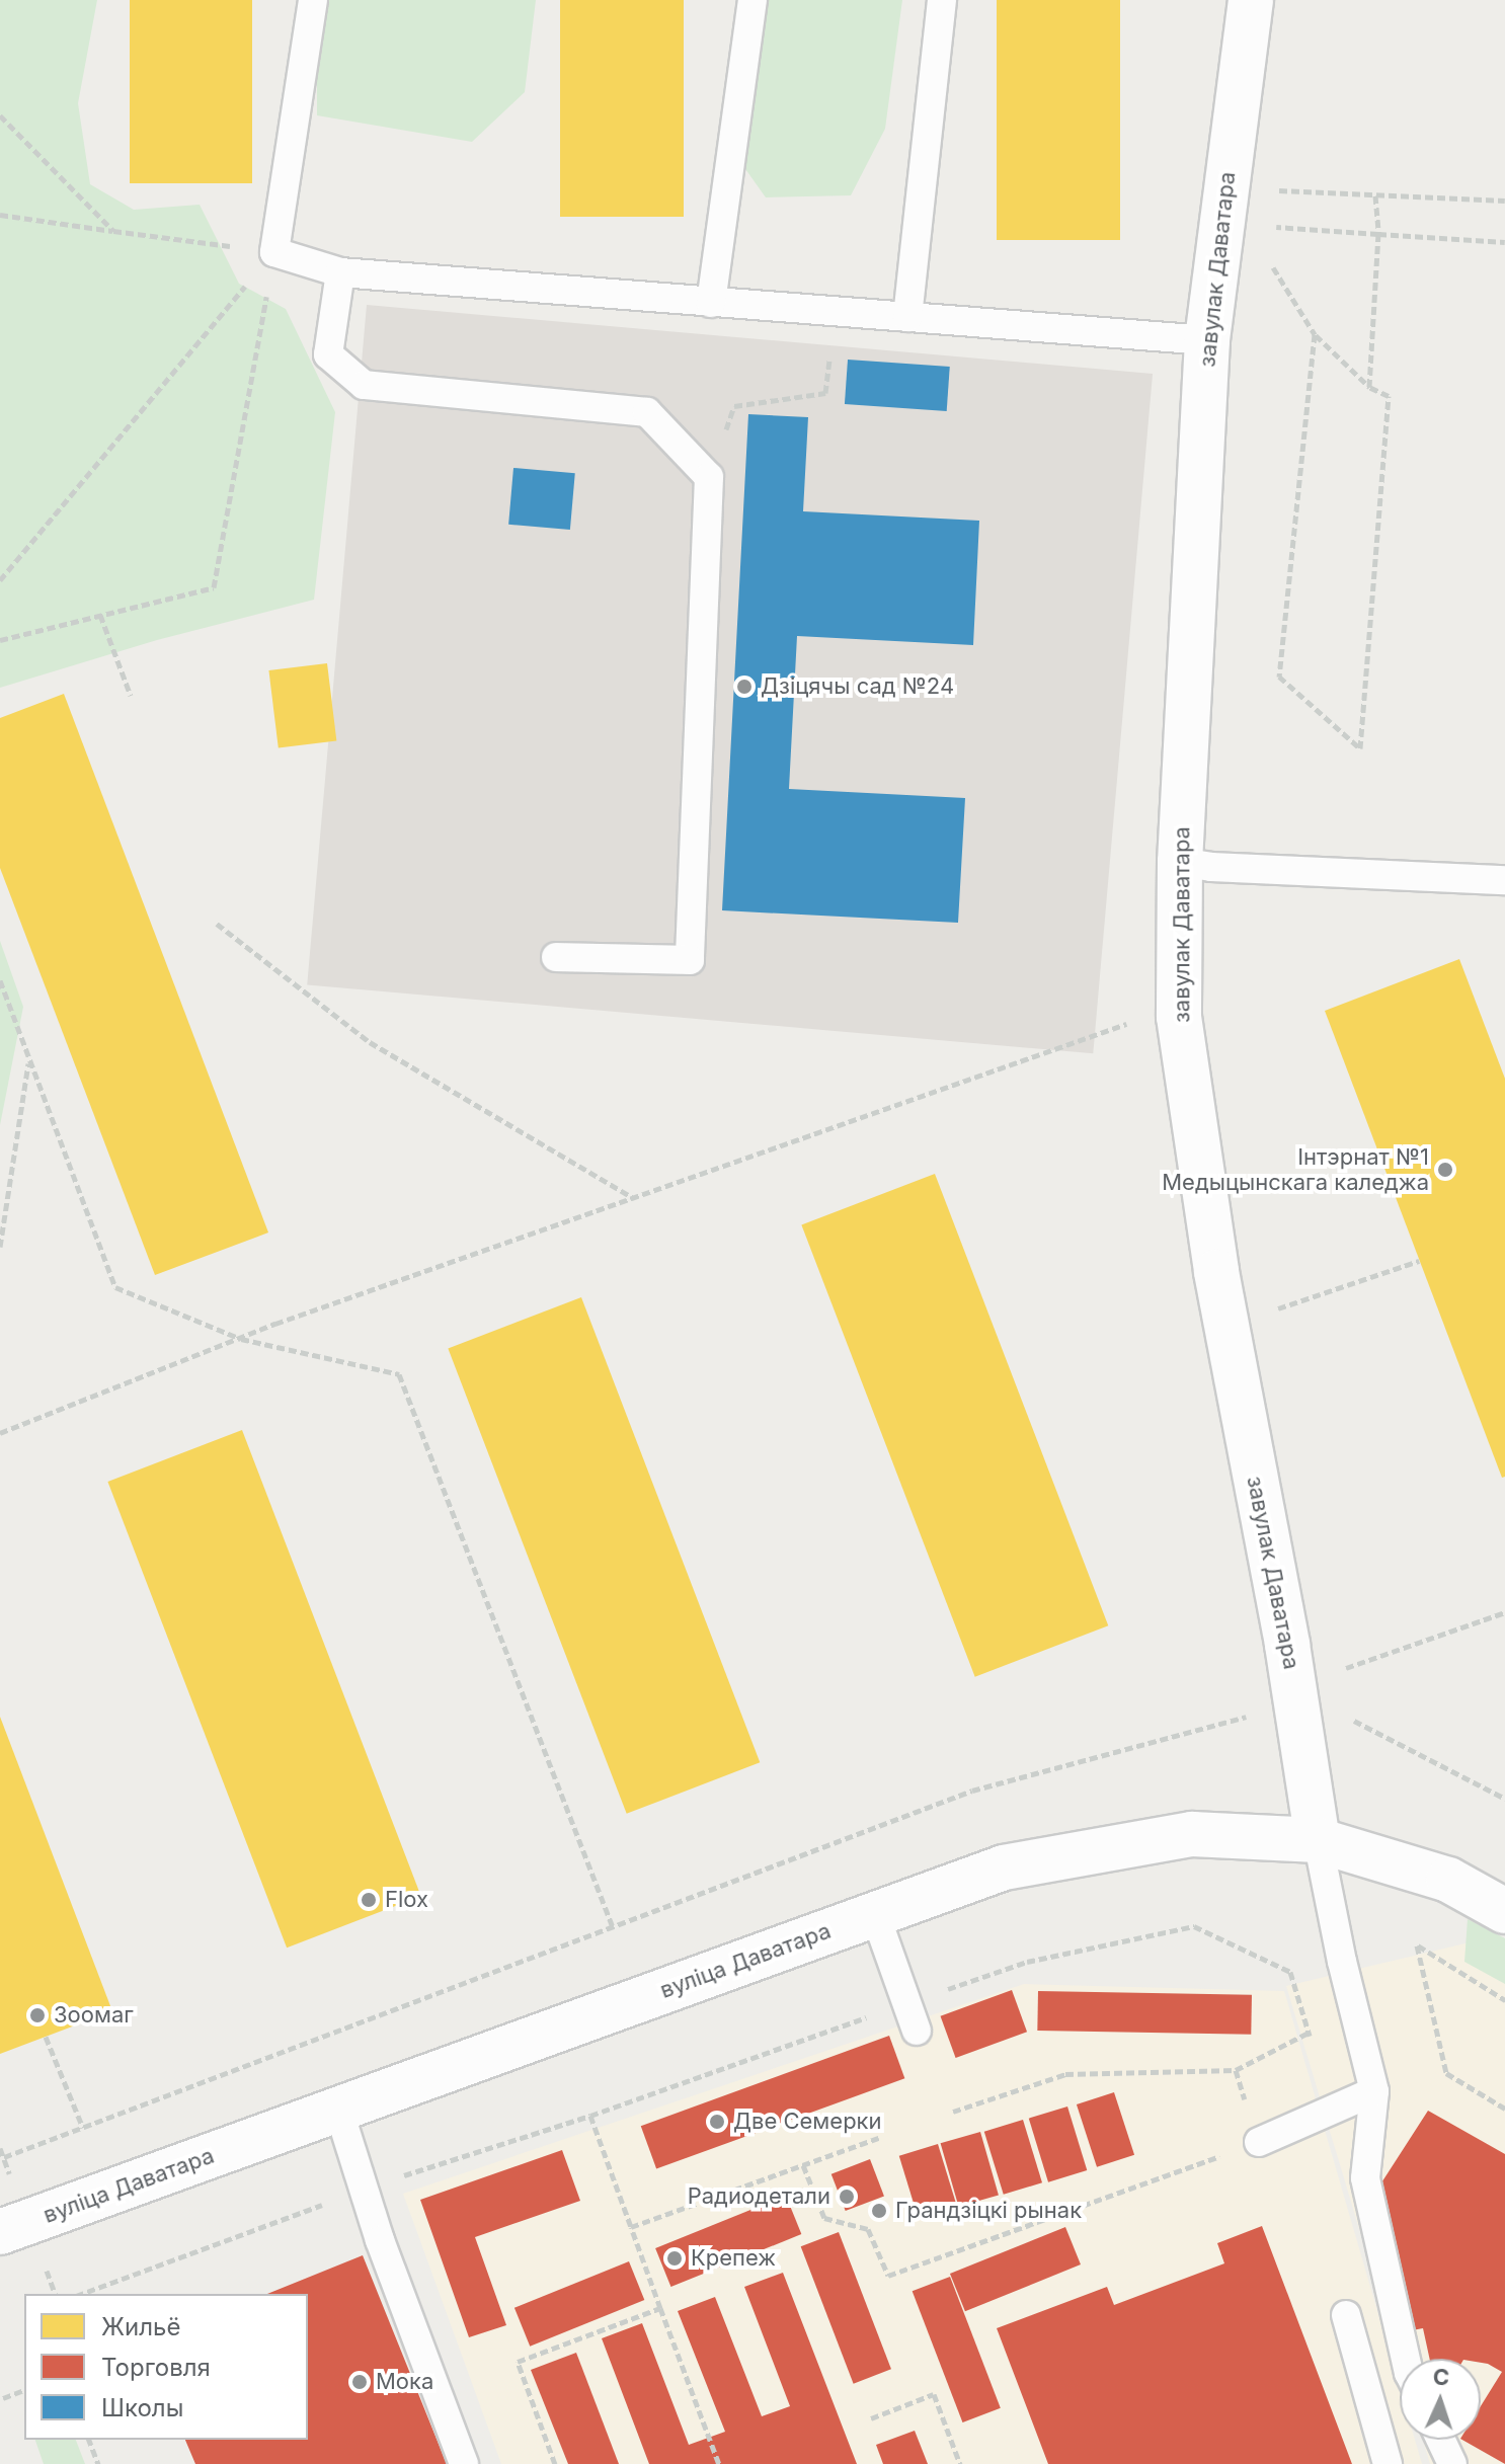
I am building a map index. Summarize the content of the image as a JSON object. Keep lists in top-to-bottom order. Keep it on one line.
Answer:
{"streets":{"street":["завулак Даватара","вуліца Даватара"]},"crossings":[["завулак Даватара","вуліца Даватара"]],"places":["Дзіцячы сад №24","Інтэрнат №1 Медыцынскага каледжа","Flox","Зоомаг","Две Семерки","Радиодетали","Грандзіцкі рынак","Крепеж","Мока"],"legend":["Жильё","Торговля","Школы"],"north":"top"}
